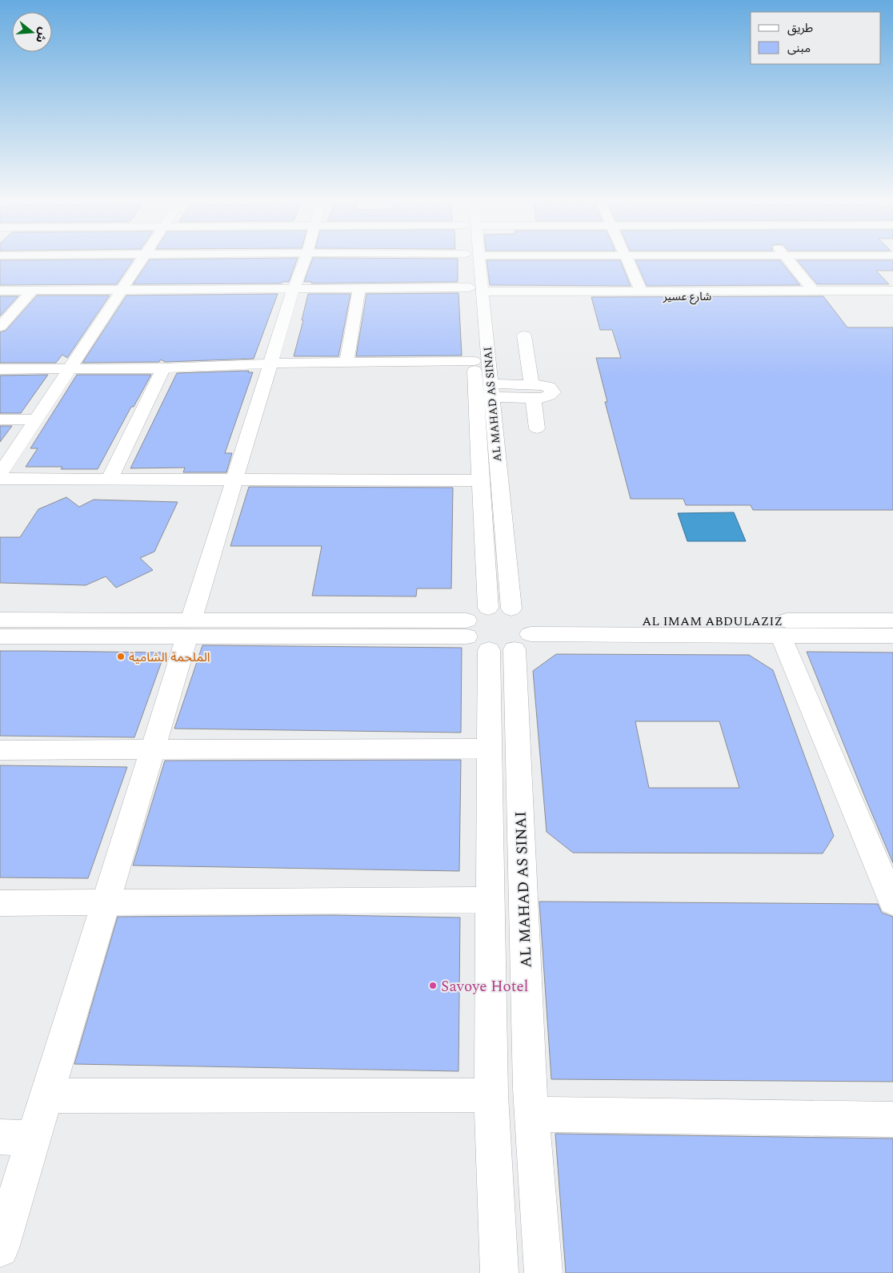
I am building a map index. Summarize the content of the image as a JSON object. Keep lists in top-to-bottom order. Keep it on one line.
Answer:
{"streets":{"street":["شارع عسير","AL MAHAD AS SINAI","AL IMAM ABDULAZIZ"]},"crossings":[["شارع عسير","AL MAHAD AS SINAI"],["AL MAHAD AS SINAI","AL IMAM ABDULAZIZ"]],"places":["الملحمة الشامية","Savoye Hotel"],"legend":["طريق","مبنى"],"north":"right"}
